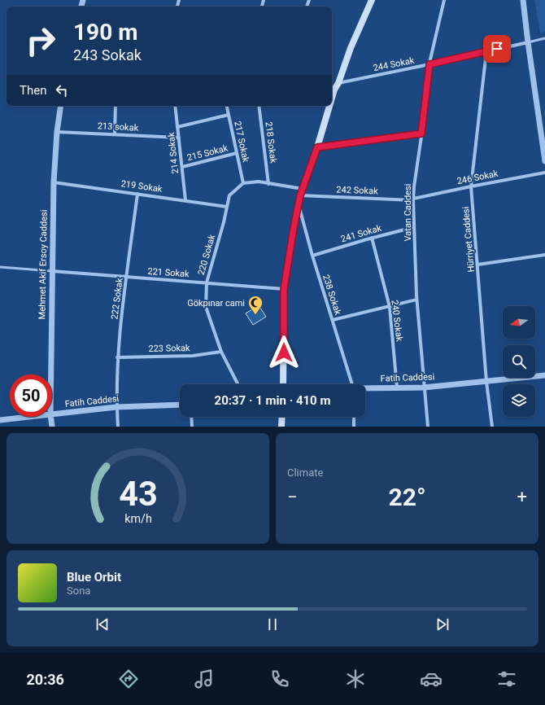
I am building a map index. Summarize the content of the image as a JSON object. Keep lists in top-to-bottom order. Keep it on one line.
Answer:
{"streets":{"street":["244 Sokak","213 sokak","217 Sokak","218 Sokak","214 Sokak","215 Sokak","246 Sokak","219 Sokak","242 Sokak","Vatan Caddesi","241 Sokak","Hürriyet Caddesi","220 Sokak","Mehmet Akif Ersoy Caddesi","221 Sokak","238 Sokak","222 Sokak","240 Sokak","223 Sokak","Fatih Caddesi"]},"crossings":[["244 Sokak","Vatan Caddesi"],["244 Sokak","Hürriyet Caddesi"],["213 sokak","214 Sokak"],["213 sokak","Mehmet Akif Ersoy Caddesi"],["217 Sokak","215 Sokak"],["217 Sokak","220 Sokak"],["214 Sokak","215 Sokak"],["214 Sokak","219 Sokak"],["246 Sokak","242 Sokak"],["246 Sokak","Vatan Caddesi"],["246 Sokak","Hürriyet Caddesi"],["219 Sokak","220 Sokak"],["219 Sokak","Mehmet Akif Ersoy Caddesi"],["219 Sokak","222 Sokak"],["242 Sokak","Vatan Caddesi"],["Vatan Caddesi","241 Sokak"],["Vatan Caddesi","Fatih Caddesi"],["241 Sokak","238 Sokak"],["241 Sokak","240 Sokak"],["Hürriyet Caddesi","Fatih Caddesi"],["220 Sokak","221 Sokak"],["220 Sokak","223 Sokak"],["Mehmet Akif Ersoy Caddesi","221 Sokak"],["221 Sokak","222 Sokak"],["222 Sokak","223 Sokak"],["222 Sokak","Fatih Caddesi"],["240 Sokak","Fatih Caddesi"]],"places":{"mosque":["Gökpınar cami"]},"north":"left","page":{"turn":["190 m","243 Sokak"],"then":"Then","limit":"50","trip":"20:37 · 1 min · 410 m","tile":"Climate","heat":["−","22°","+"],"song":["Blue Orbit","Sona"],"tabs":"20:36","gauge":["43","km/h"]}}
